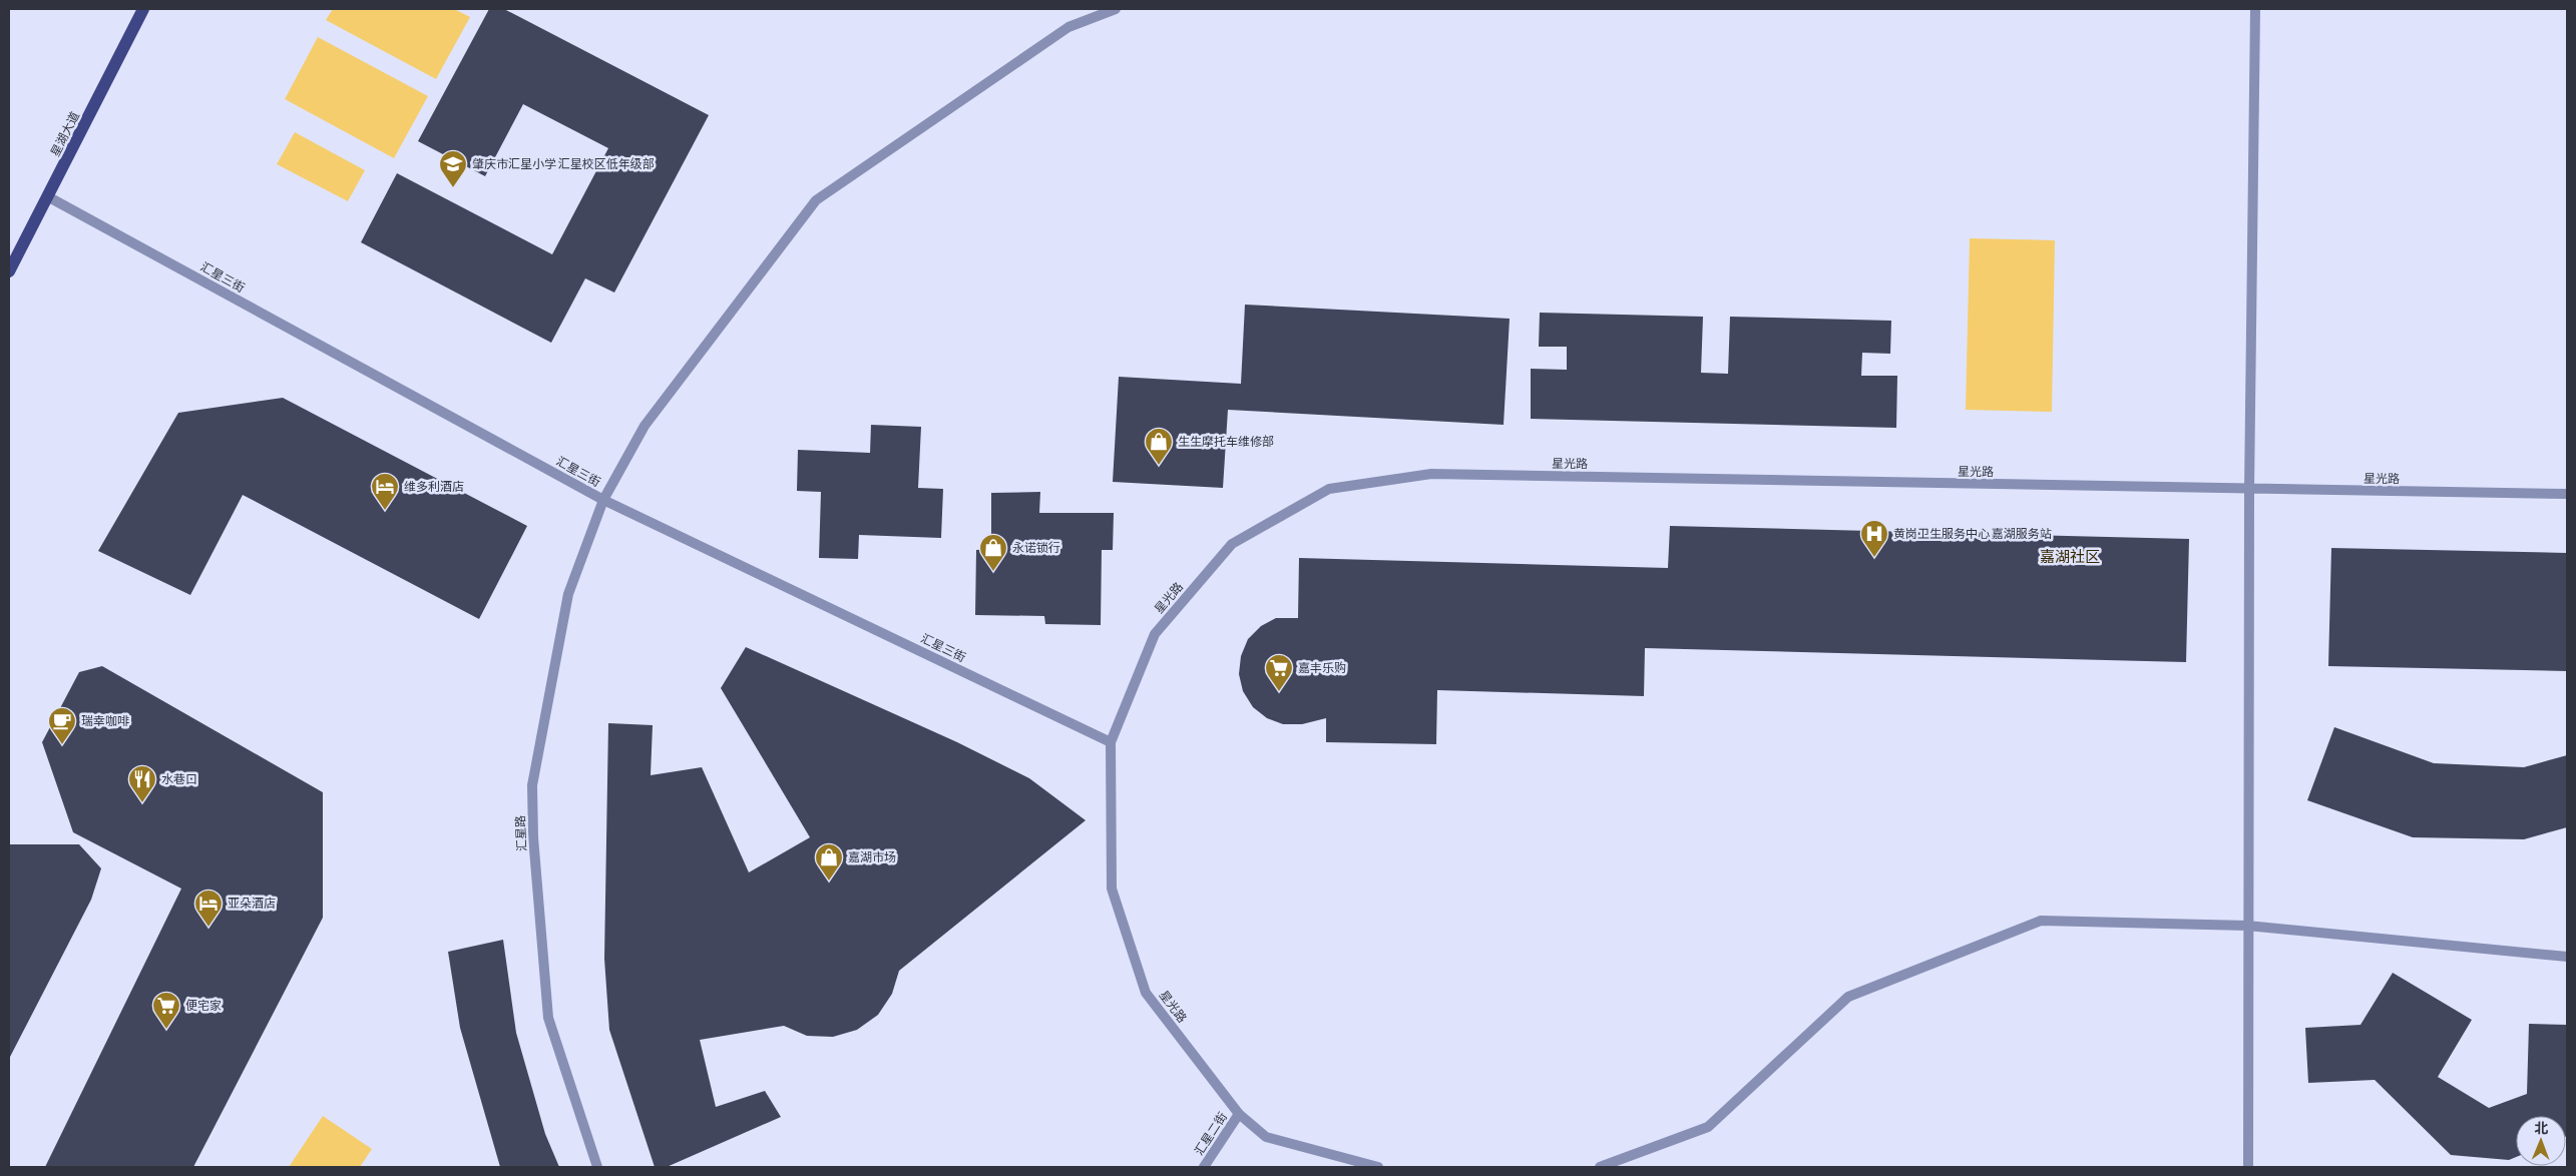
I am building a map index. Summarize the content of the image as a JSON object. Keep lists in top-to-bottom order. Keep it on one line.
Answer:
{"streets":{"main road":["星湖大道"],"street":["汇星三街","星光路","汇星路","汇星二街"]},"crossings":[["星湖大道","汇星三街"],["汇星三街","星光路"],["汇星三街","汇星路"],["星光路","汇星二街"]],"districts":["嘉湖社区"],"places":{"school or university":["肇庆市汇星小学 汇星校区低年级部"],"shop":["生生摩托车维修部","永诺锁行","嘉湖市场"],"hotel":["维多利酒店","亚朵酒店"],"hospital":["黄岗卫生服务中心 嘉湖服务站"],"supermarket":["嘉丰乐购","便宅家"],"cafe":["瑞幸咖啡"],"restaurant":["水巷口"]},"north":"top"}
